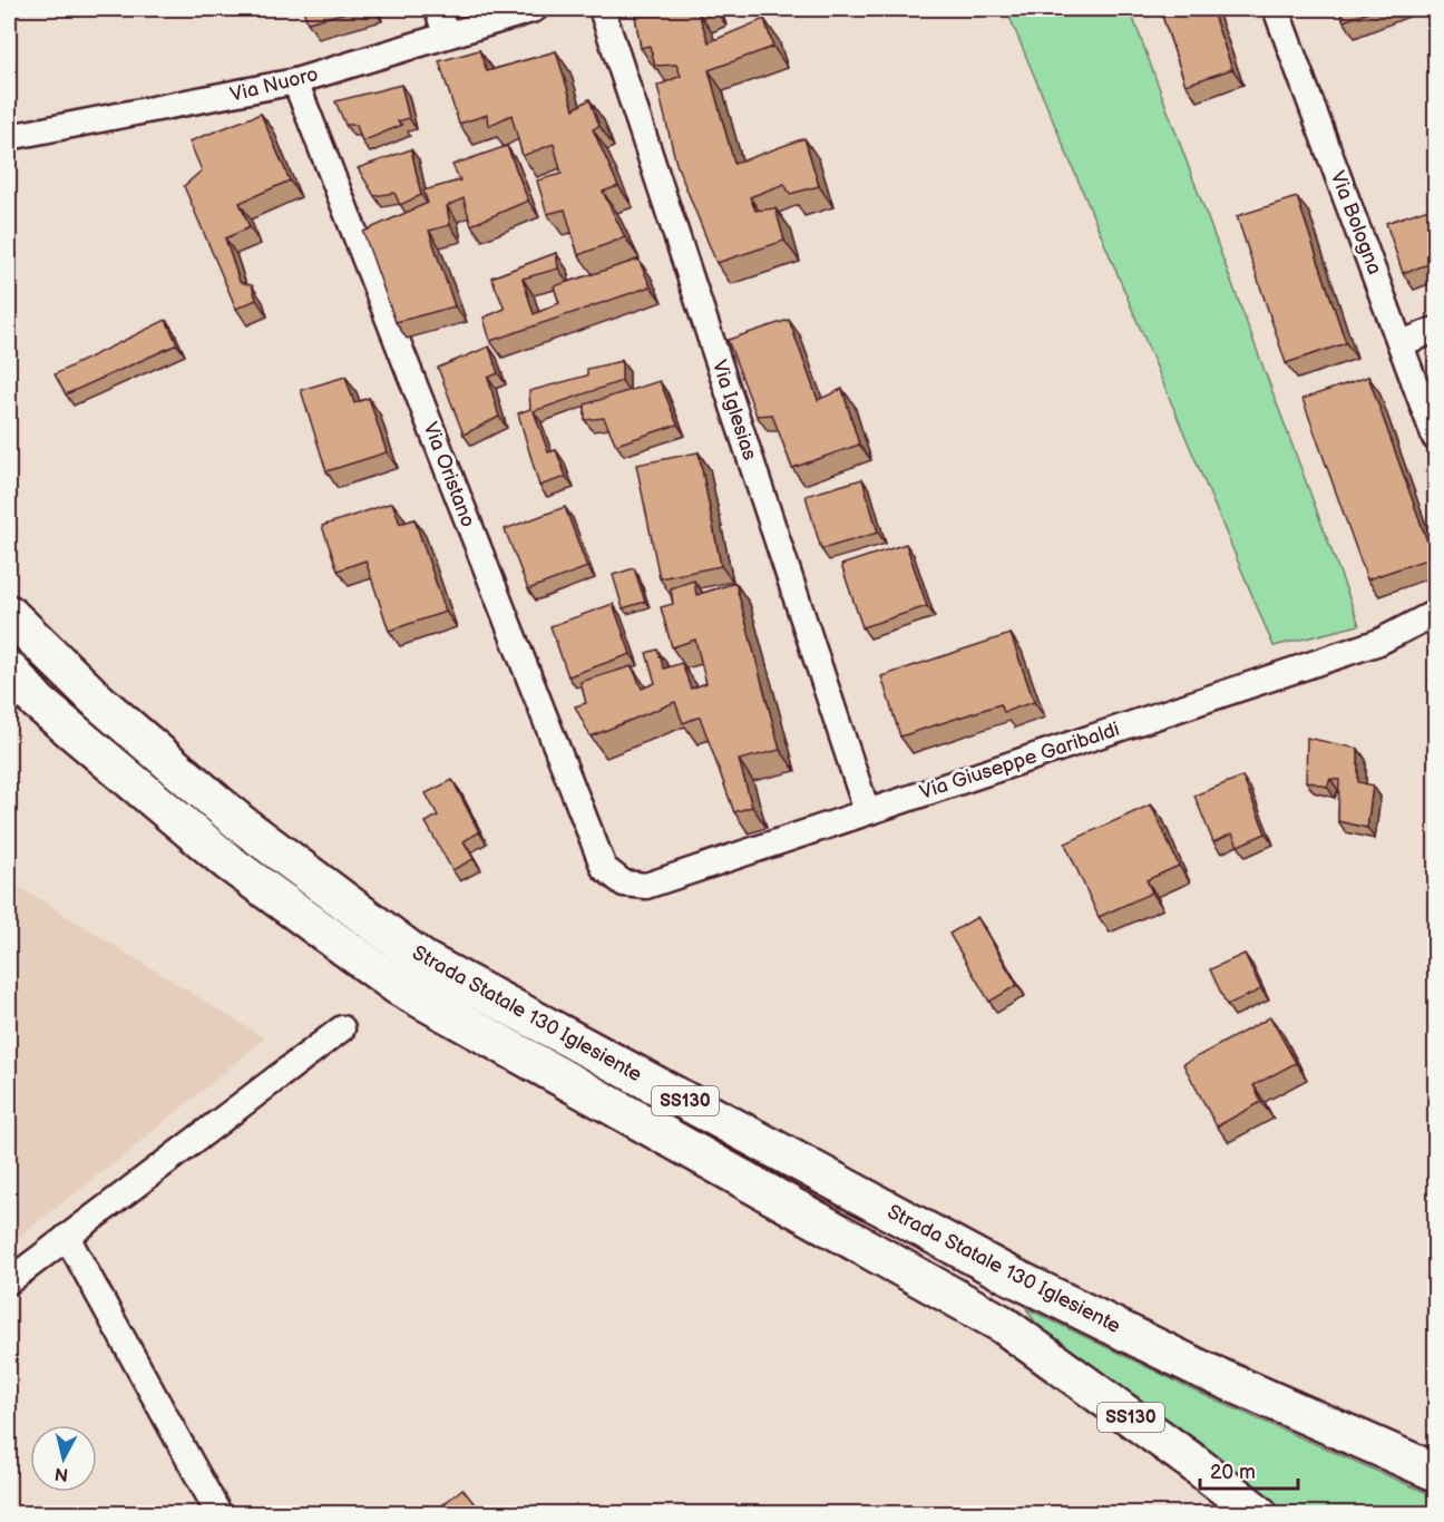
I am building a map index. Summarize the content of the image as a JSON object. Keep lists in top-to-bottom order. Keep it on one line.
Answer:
{"streets":{"main road":["Strada Statale 130 Iglesiente","SS130"],"street":["Via Nuoro","Via Bologna","Via Iglesias","Via Oristano","Via Giuseppe Garibaldi"]},"crossings":[["Via Nuoro","Via Oristano"],["Via Iglesias","Via Giuseppe Garibaldi"],["Via Oristano","Via Giuseppe Garibaldi"]],"scale_bar":"20 m","north":"bottom"}
